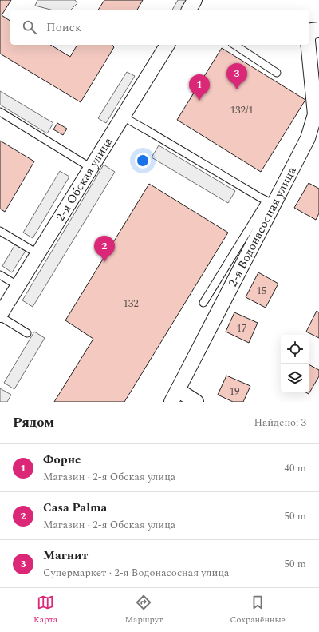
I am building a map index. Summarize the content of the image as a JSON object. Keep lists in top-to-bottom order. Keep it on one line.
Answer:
{"streets":{"street":["2-я Обская улица","2-я Водонасосная улица"]},"house_numbers":["132/1","15","132","17","19"],"page":{"search":"Поиск","pins":["3","1","2"],"heading":["Рядом","Найдено: 3"],"list":[{"mark":"1","name":"Форне","note":"Магазин · 2-я Обская улица","value":"40 m"},{"mark":"2","name":"Casa Palma","note":"Магазин · 2-я Обская улица","value":"50 m"},{"mark":"3","name":"Магнит","note":"Супермаркет · 2-я Водонасосная улица","value":"50 m"}],"nav":["Карта","Маршрут","Сохранённые"]}}
